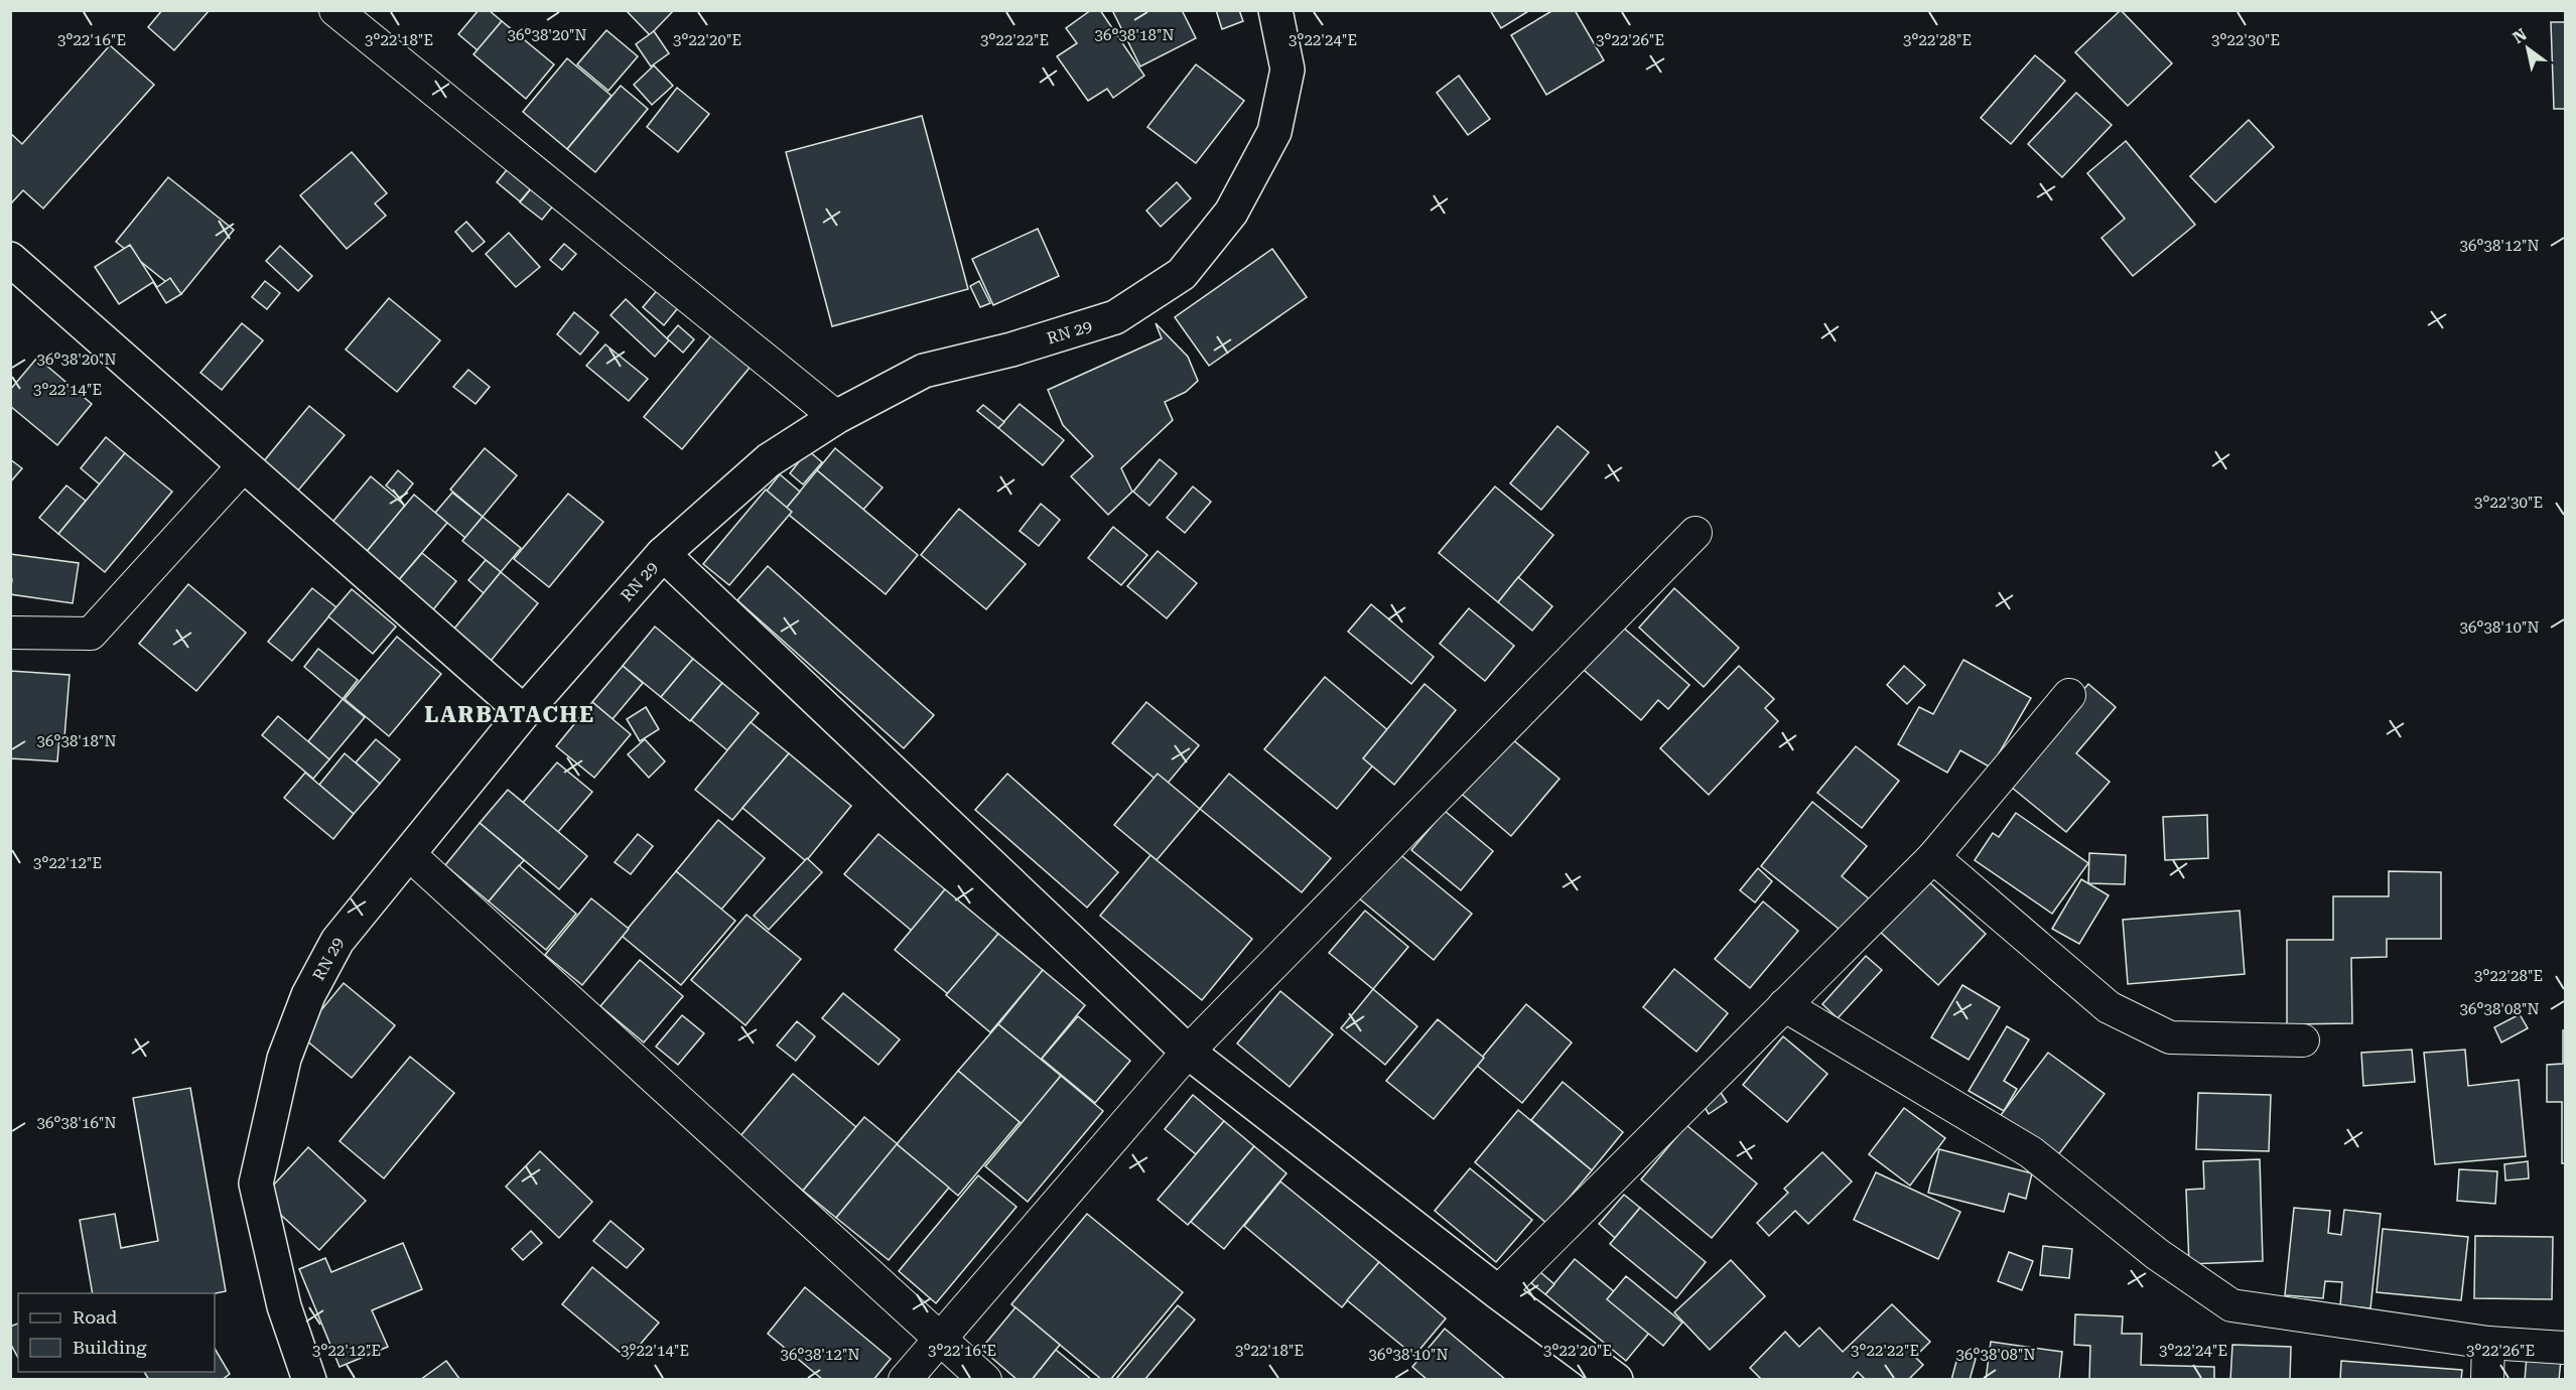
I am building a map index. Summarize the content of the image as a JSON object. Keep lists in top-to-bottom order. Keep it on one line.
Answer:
{"streets":{"main road":["RN 29"]},"districts":["LARBATACHE"],"legend":["Road","Building"],"north":"top left","coordinates":["36°38'20\"N","36°38'18\"N","3°22'16\"E","3°22'18\"E","3°22'20\"E","3°22'22\"E","3°22'24\"E","3°22'26\"E","3°22'28\"E","3°22'30\"E","36°38'12\"N","3°22'14\"E","36°38'10\"N","3°22'12\"E","36°38'08\"N","36°38'16\"N"]}
